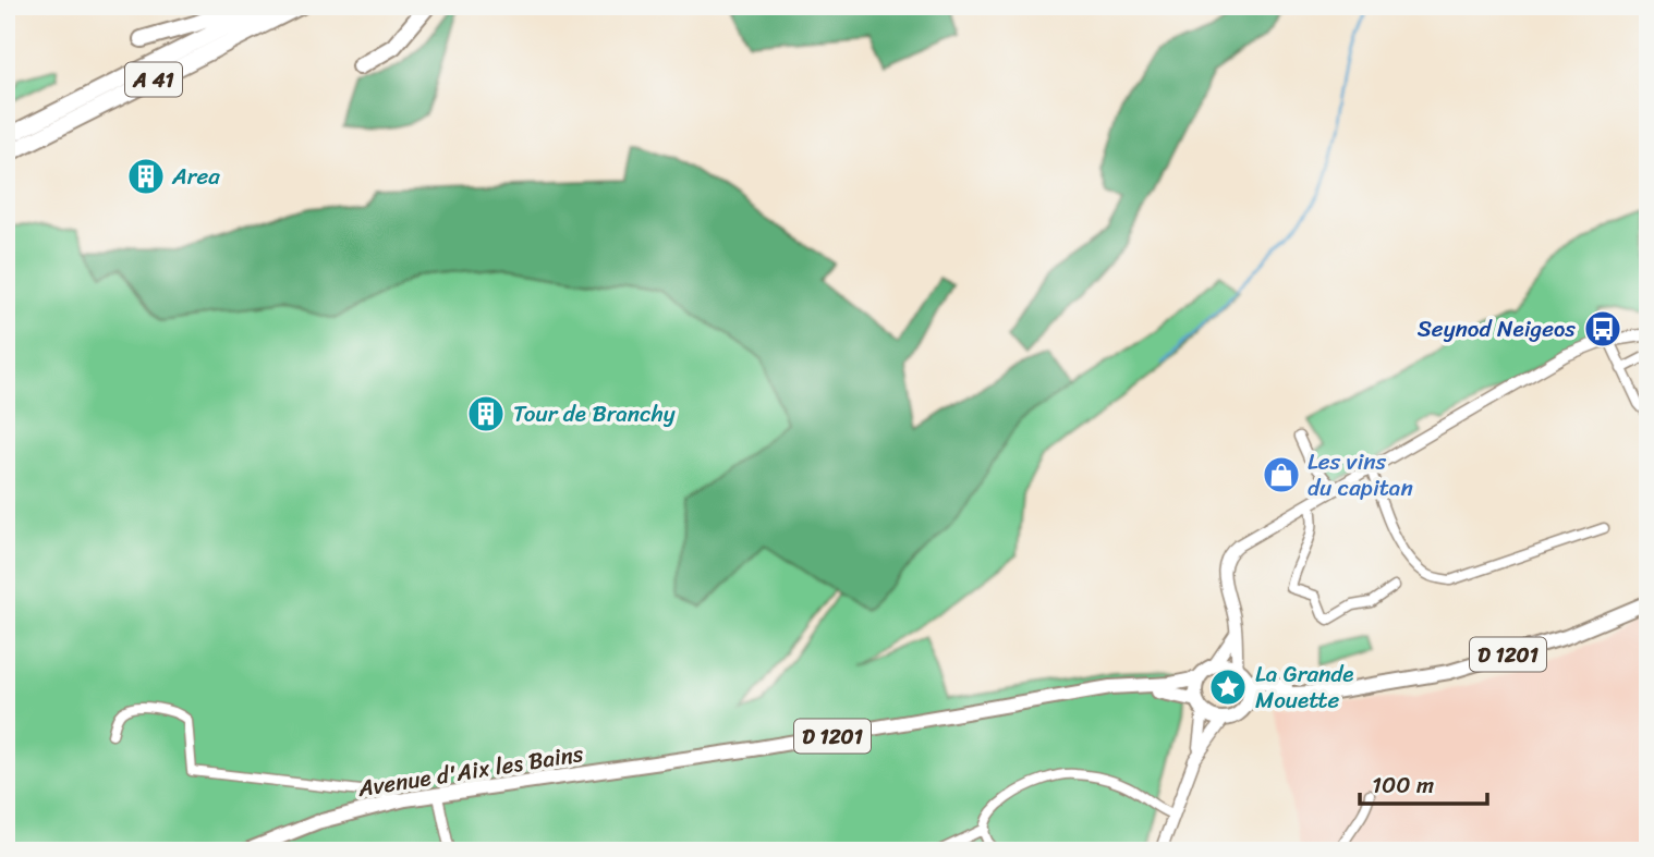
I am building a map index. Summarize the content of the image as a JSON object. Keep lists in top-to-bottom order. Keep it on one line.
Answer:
{"streets":{"highway":["A 41"],"main road":["D 1201","Avenue d'Aix les Bains"]},"places":{"building":["Area","Tour de Branchy"],"bus stop":["Seynod Neigeos"],"shop":["Les vins du capitan"],"place":["La Grande Mouette"]},"scale_bar":"100 m"}
